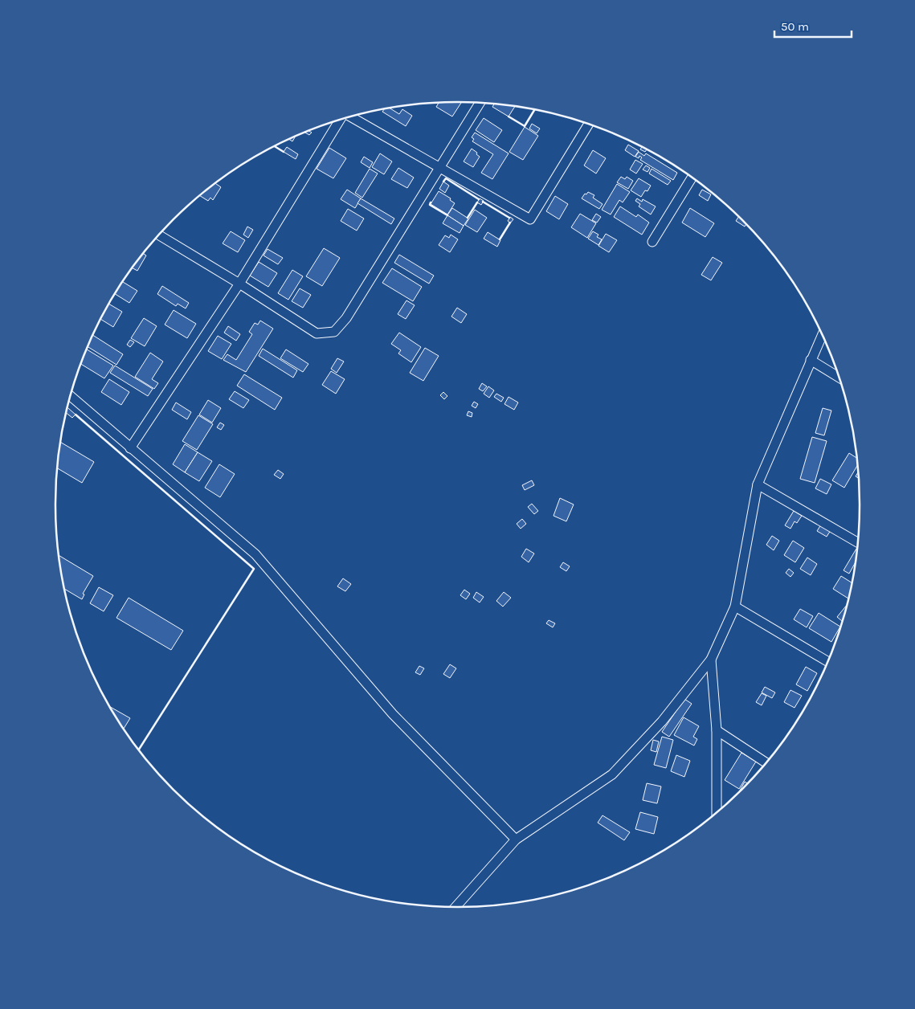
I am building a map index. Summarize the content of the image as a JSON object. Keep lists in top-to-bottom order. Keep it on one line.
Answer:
{"scale_bar":"50 m"}
